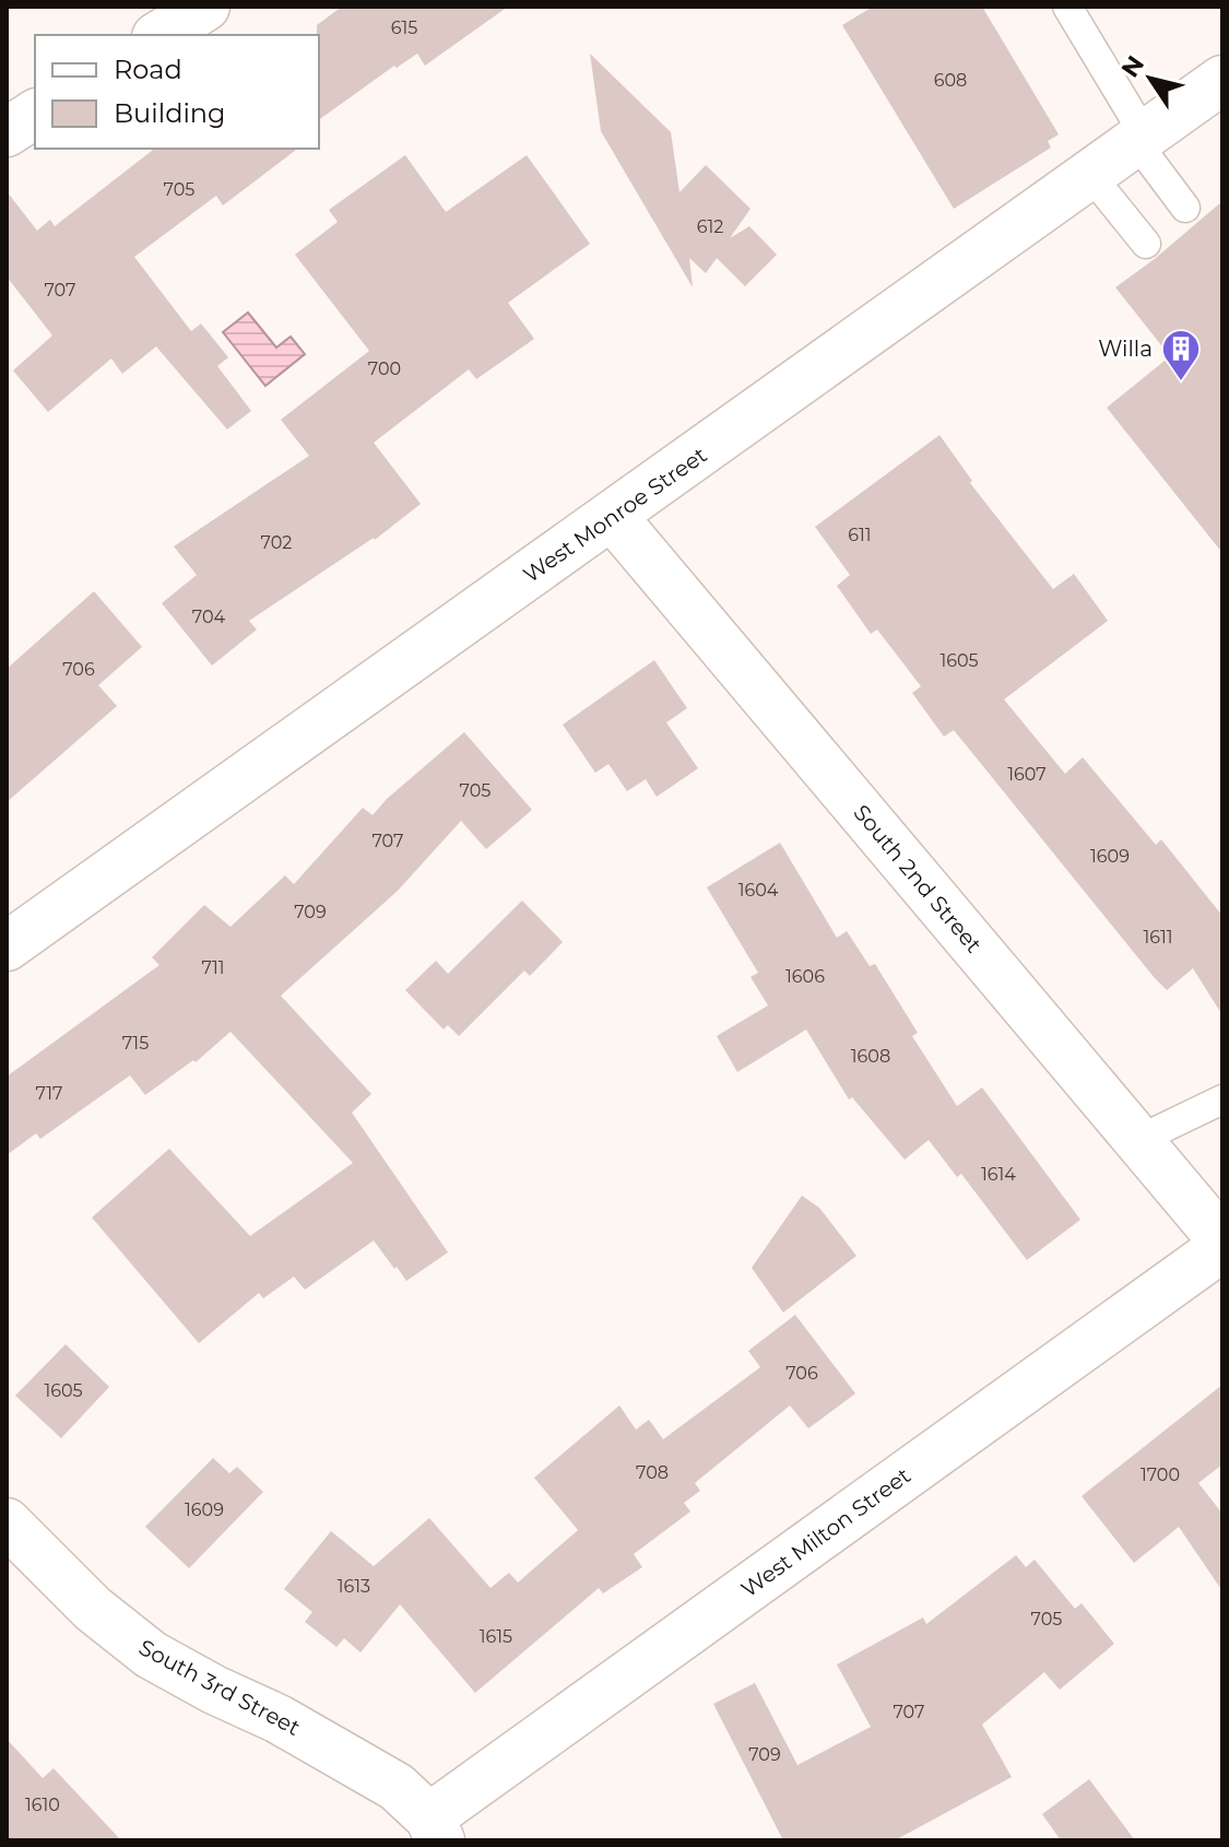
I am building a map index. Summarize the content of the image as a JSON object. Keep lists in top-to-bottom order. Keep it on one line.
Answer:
{"streets":{"street":["West Monroe Street","South 2nd Street","West Milton Street","South 3rd Street"]},"crossings":[["West Monroe Street","South 2nd Street"],["West Milton Street","South 3rd Street"]],"places":{"building":["Willa"]},"house_numbers":["615","608","705","612","707","700","611","702","704","1605","706","1607","705","707","1609","1604","709","1611","711","1606","715","1608","717","1614","706","1605","708","1700","1609","1613","705","1615","707","709","1610"],"legend":["Road","Building"],"north":"top left"}
